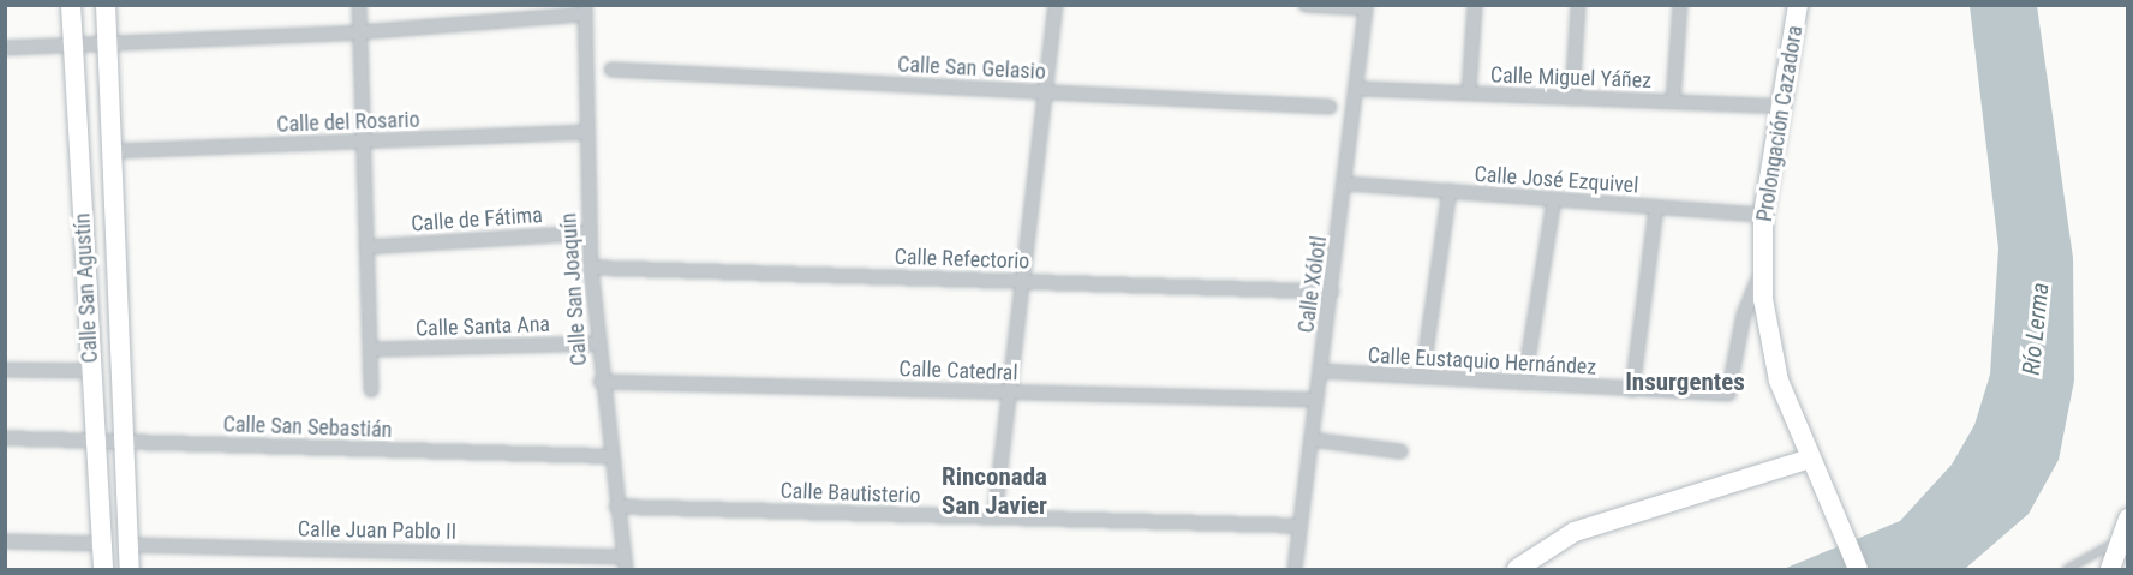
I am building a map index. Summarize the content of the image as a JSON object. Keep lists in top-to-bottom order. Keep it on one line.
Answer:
{"streets":{"street":["Calle San Gelasio","Calle Miguel Yáñez","Calle del Rosario","Prolongación Cazadora","Calle José Ezquivel","Calle de Fátima","Calle Refectorio","Calle Xólotl","Calle San Agustín","Calle San Joaquín","Calle Santa Ana","Calle Eustaquio Hernández","Calle Catedral","Calle San Sebastián","Calle Bautisterio","Calle Juan Pablo II"]},"crossings":[["Calle Miguel Yáñez","Prolongación Cazadora"],["Calle Miguel Yáñez","Calle Xólotl"],["Calle del Rosario","Calle San Agustín"],["Calle del Rosario","Calle San Joaquín"],["Prolongación Cazadora","Calle José Ezquivel"],["Prolongación Cazadora","Calle Eustaquio Hernández"],["Calle José Ezquivel","Calle Xólotl"],["Calle de Fátima","Calle San Joaquín"],["Calle Refectorio","Calle Xólotl"],["Calle Refectorio","Calle San Joaquín"],["Calle Xólotl","Calle Eustaquio Hernández"],["Calle Xólotl","Calle Catedral"],["Calle Xólotl","Calle Bautisterio"],["Calle San Agustín","Calle San Sebastián"],["Calle San Agustín","Calle Juan Pablo II"],["Calle San Joaquín","Calle Santa Ana"],["Calle San Joaquín","Calle Catedral"],["Calle San Joaquín","Calle San Sebastián"],["Calle San Joaquín","Calle Bautisterio"],["Calle San Joaquín","Calle Juan Pablo II"]],"districts":["Insurgentes","Rinconada San Javier"],"water":["Río Lerma"]}
